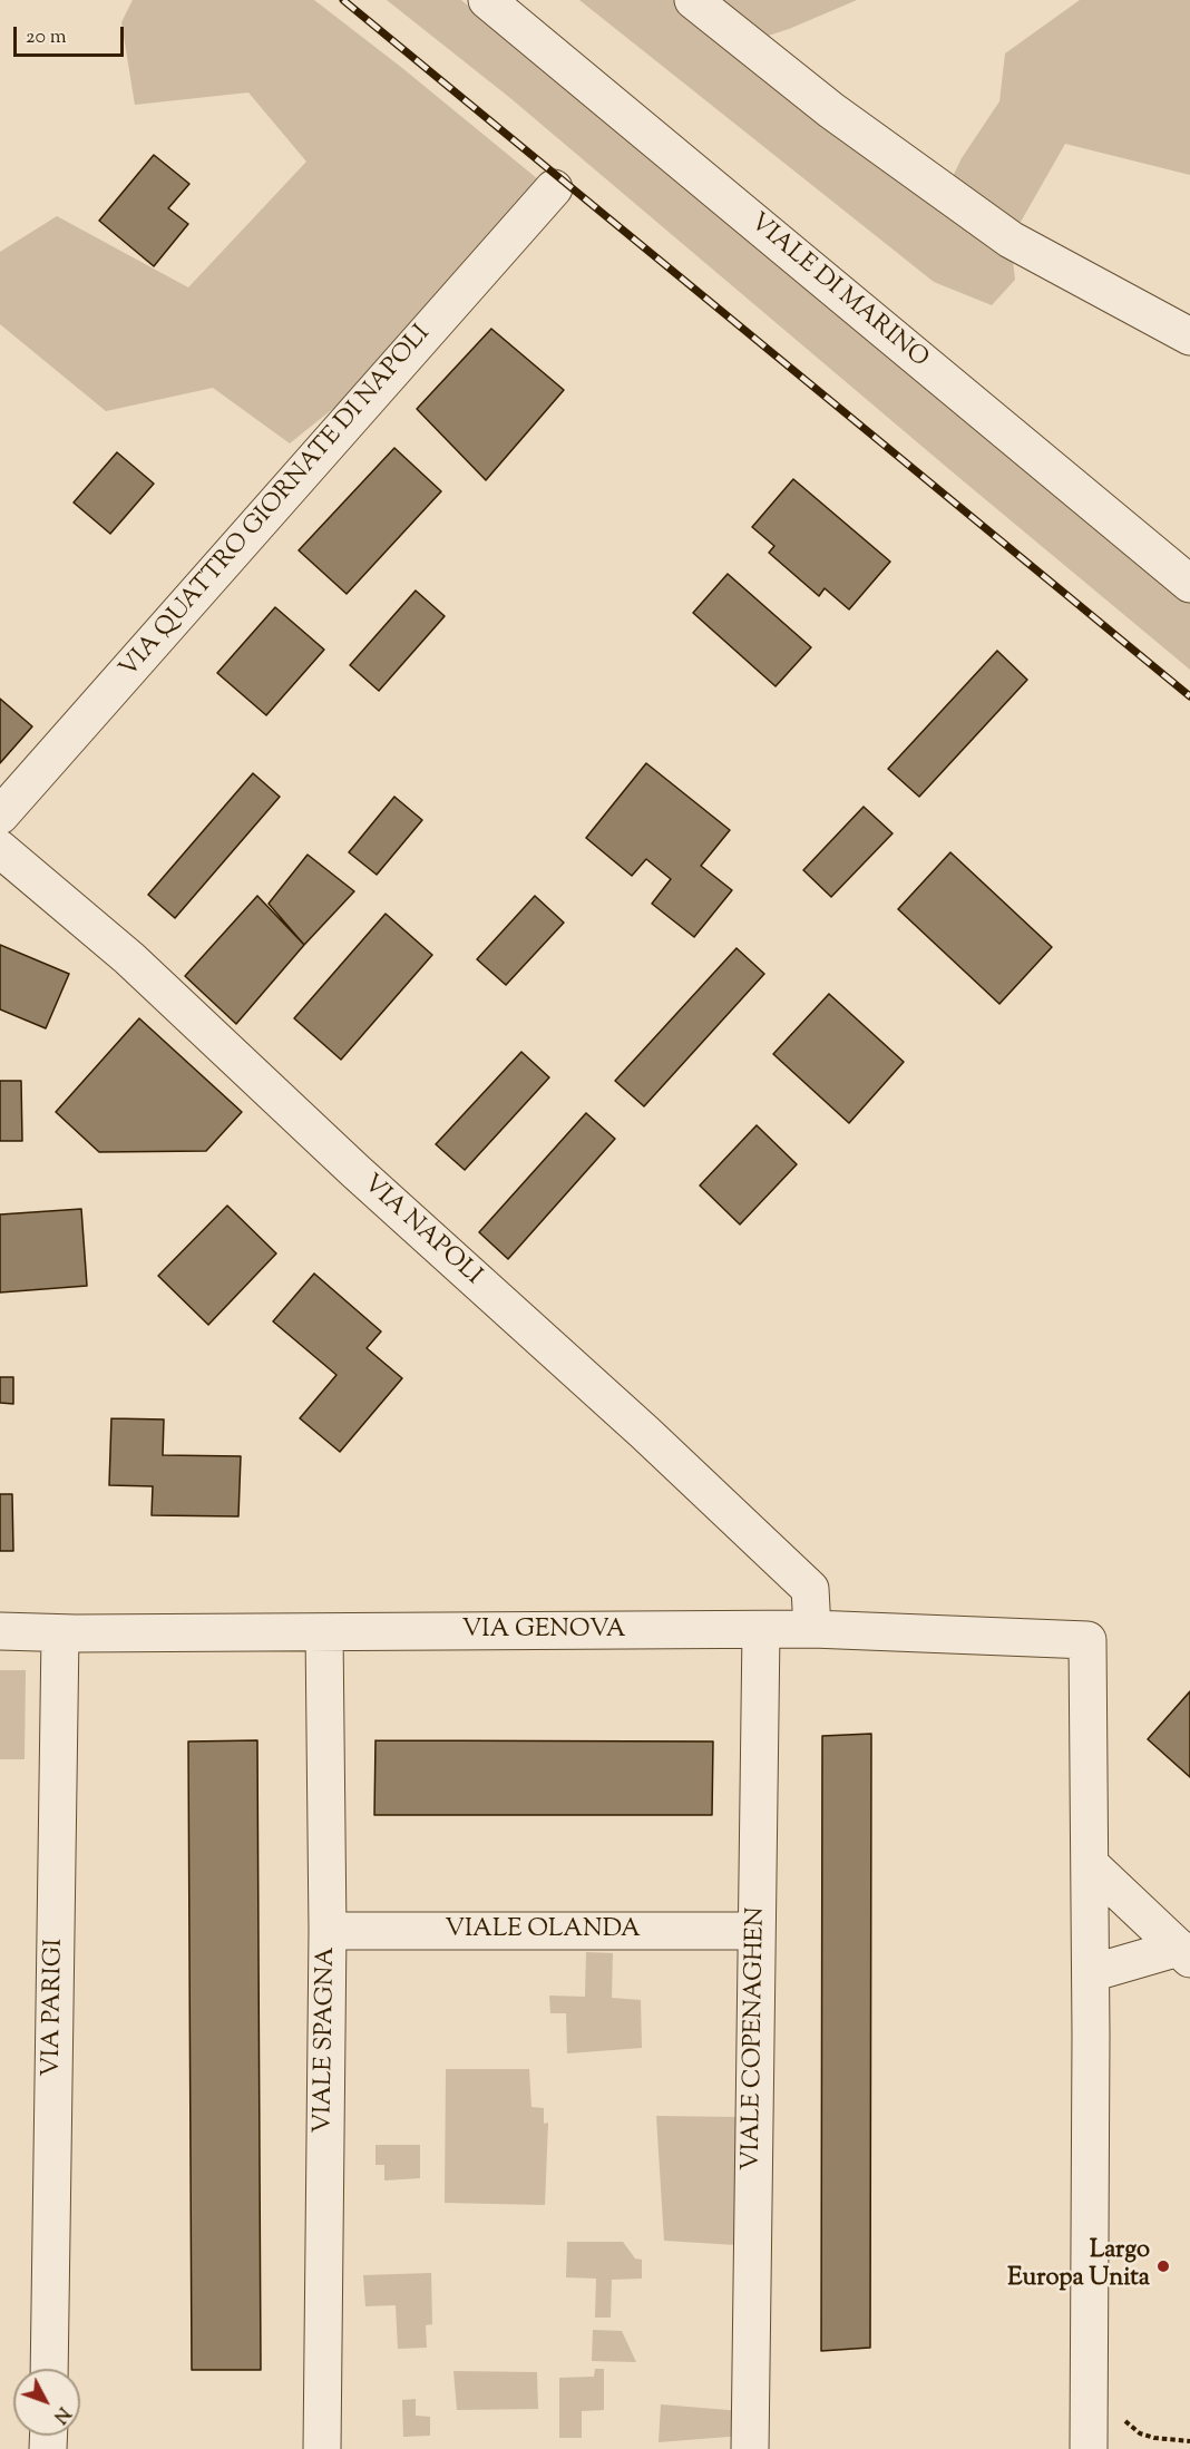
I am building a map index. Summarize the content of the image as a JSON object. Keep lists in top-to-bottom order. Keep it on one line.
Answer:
{"streets":{"street":["VIALE DI MARINO","VIA QUATTRO GIORNATE DI NAPOLI","VIA NAPOLI","VIA GENOVA","VIALE OLANDA","VIA PARIGI","VIALE COPENAGHEN","VIALE SPAGNA"]},"crossings":[["VIA NAPOLI","VIA GENOVA"],["VIA GENOVA","VIA PARIGI"],["VIA GENOVA","VIALE COPENAGHEN"],["VIA GENOVA","VIALE SPAGNA"],["VIALE OLANDA","VIALE COPENAGHEN"],["VIALE OLANDA","VIALE SPAGNA"]],"places":["Largo Europa Unita"],"scale_bar":"20 m","north":"bottom right"}
